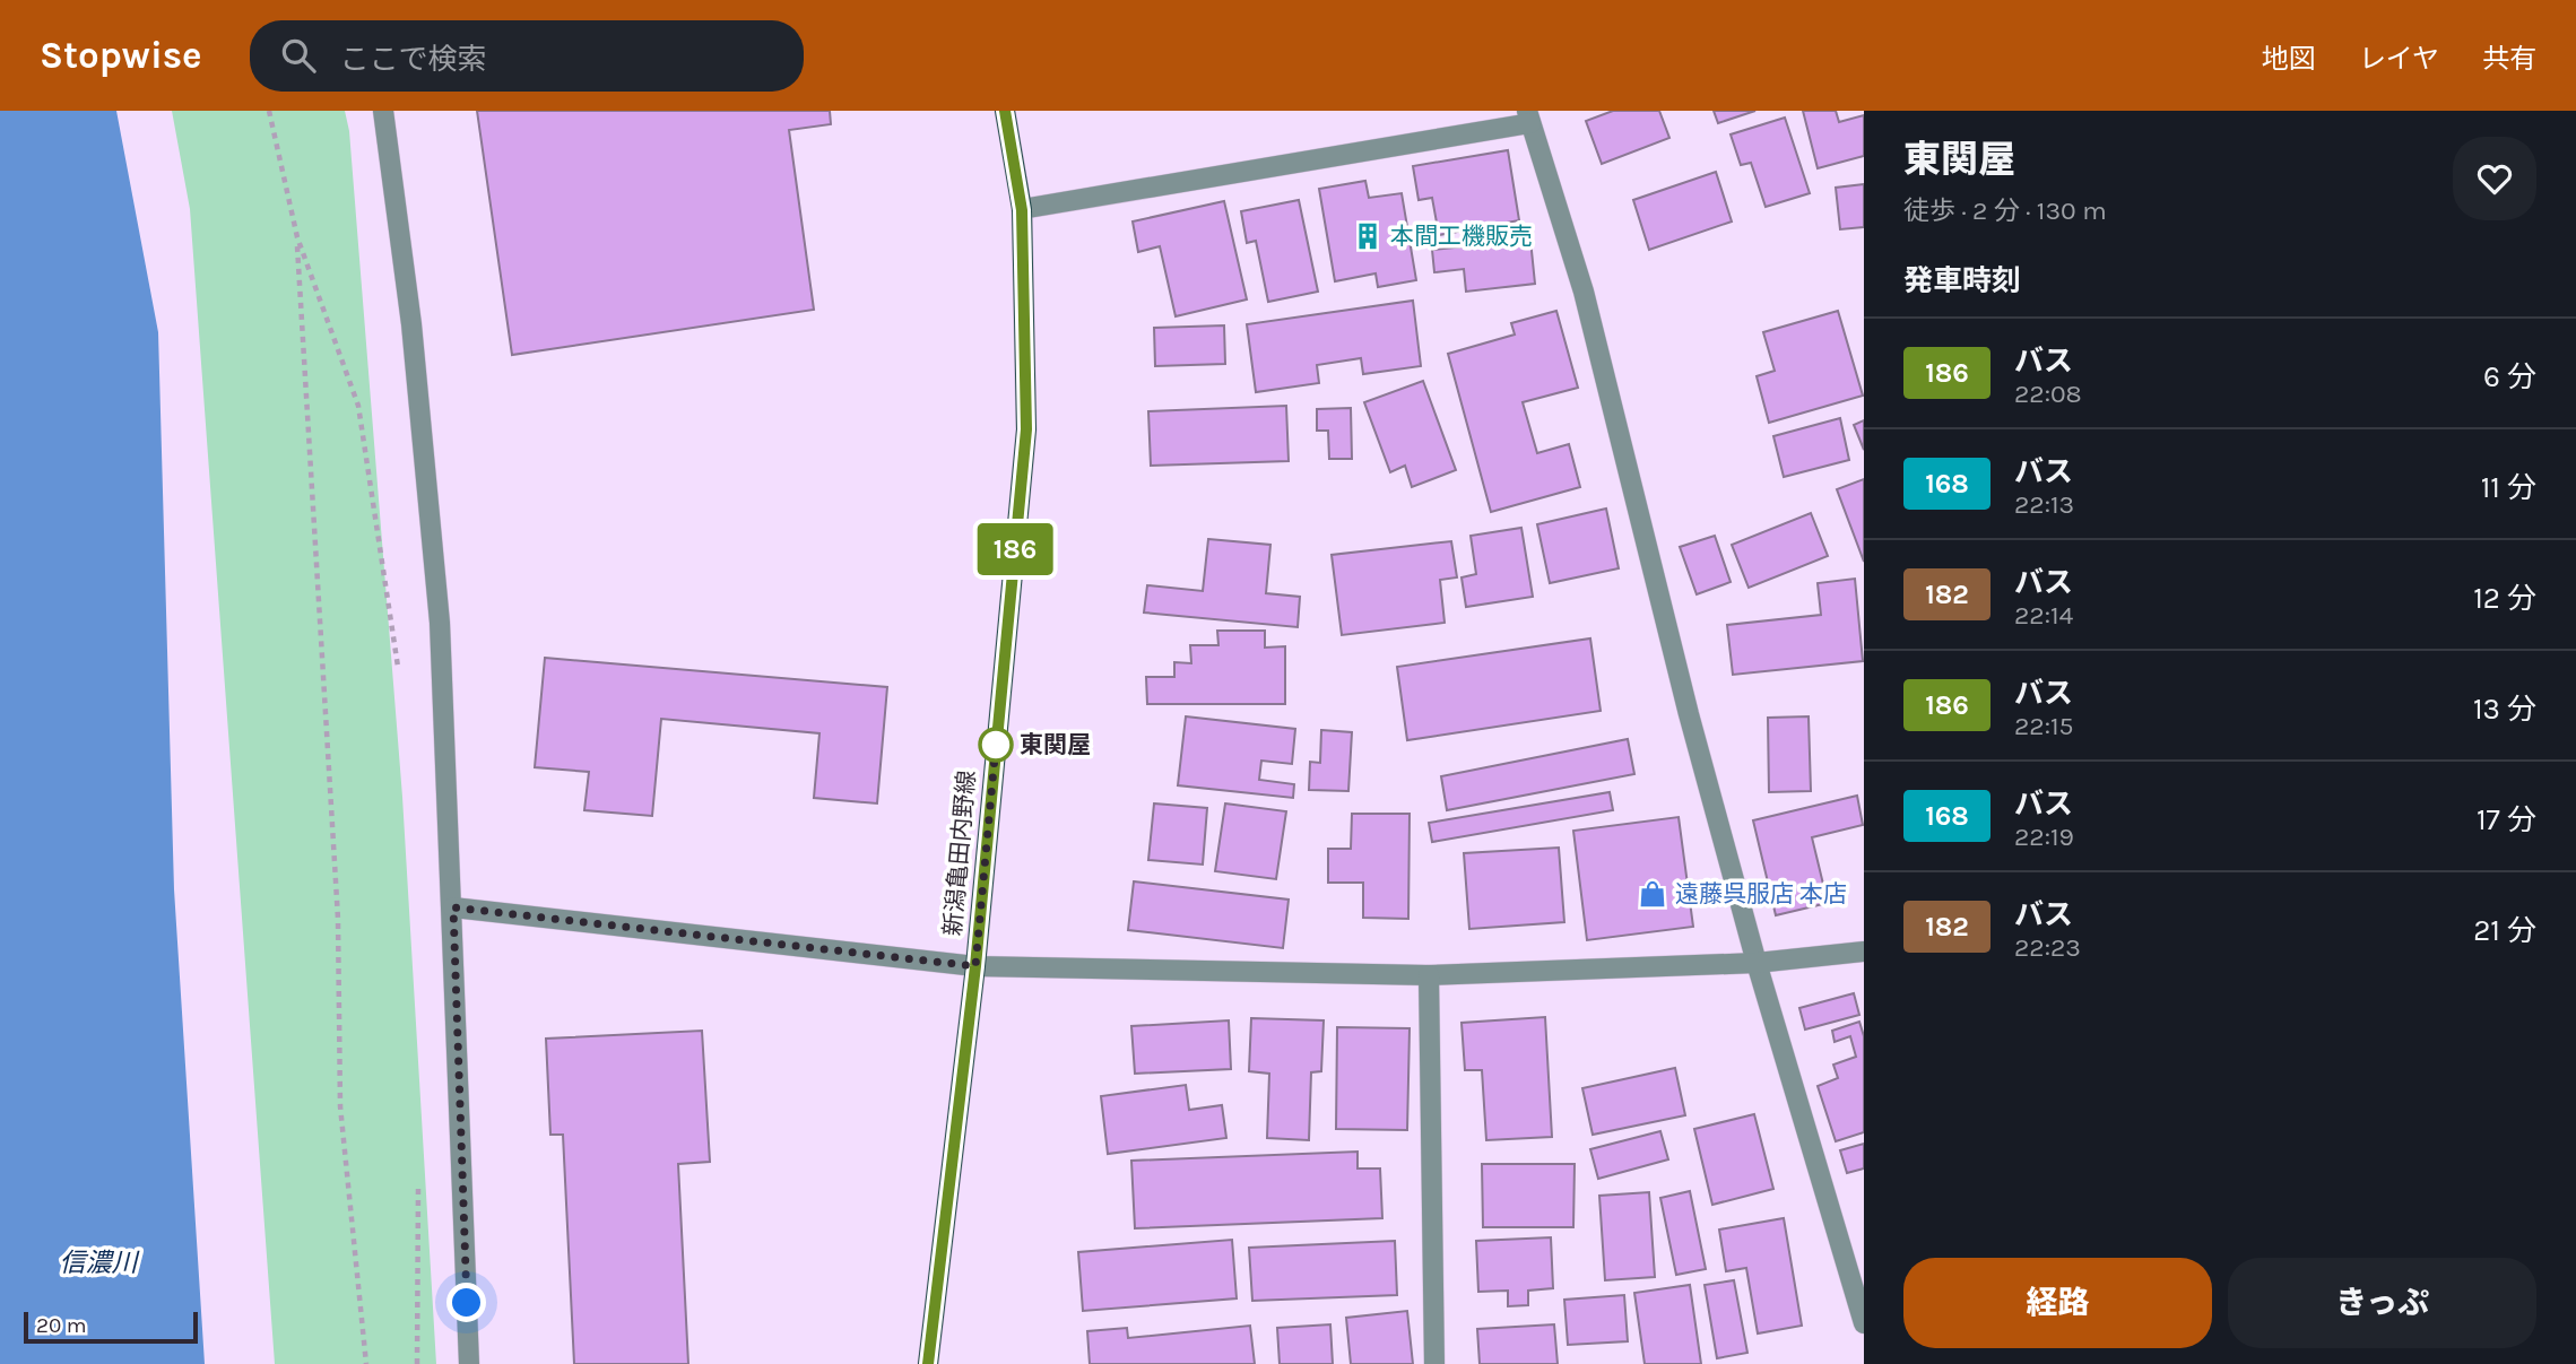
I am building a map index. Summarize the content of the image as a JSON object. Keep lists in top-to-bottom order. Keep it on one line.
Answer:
{"streets":{"main road":["新潟亀田内野線"]},"water":["信濃川"],"places":{"building":["本間工機販売"],"other":["東関屋"],"shop":["遠藤呉服店 本店"]},"lines":["bus line 186"],"scale_bar":"20 m","page":{"header":"Stopwise","search":"ここで検索","nav":["地図","レイヤ","共有"],"on_map":"186","heading":[["東関屋","徒歩 · 2 分 · 130 m"],"発車時刻"],"list":[{"mark":"186","name":"バス","note":"22:08","value":"6 分"},{"mark":"168","name":"バス","note":"22:13","value":"11 分"},{"mark":"182","name":"バス","note":"22:14","value":"12 分"},{"mark":"186","name":"バス","note":"22:15","value":"13 分"},{"mark":"168","name":"バス","note":"22:19","value":"17 分"},{"mark":"182","name":"バス","note":"22:23","value":"21 分"}],"buttons":["経路","きっぷ"],"scale":"20 m"}}
